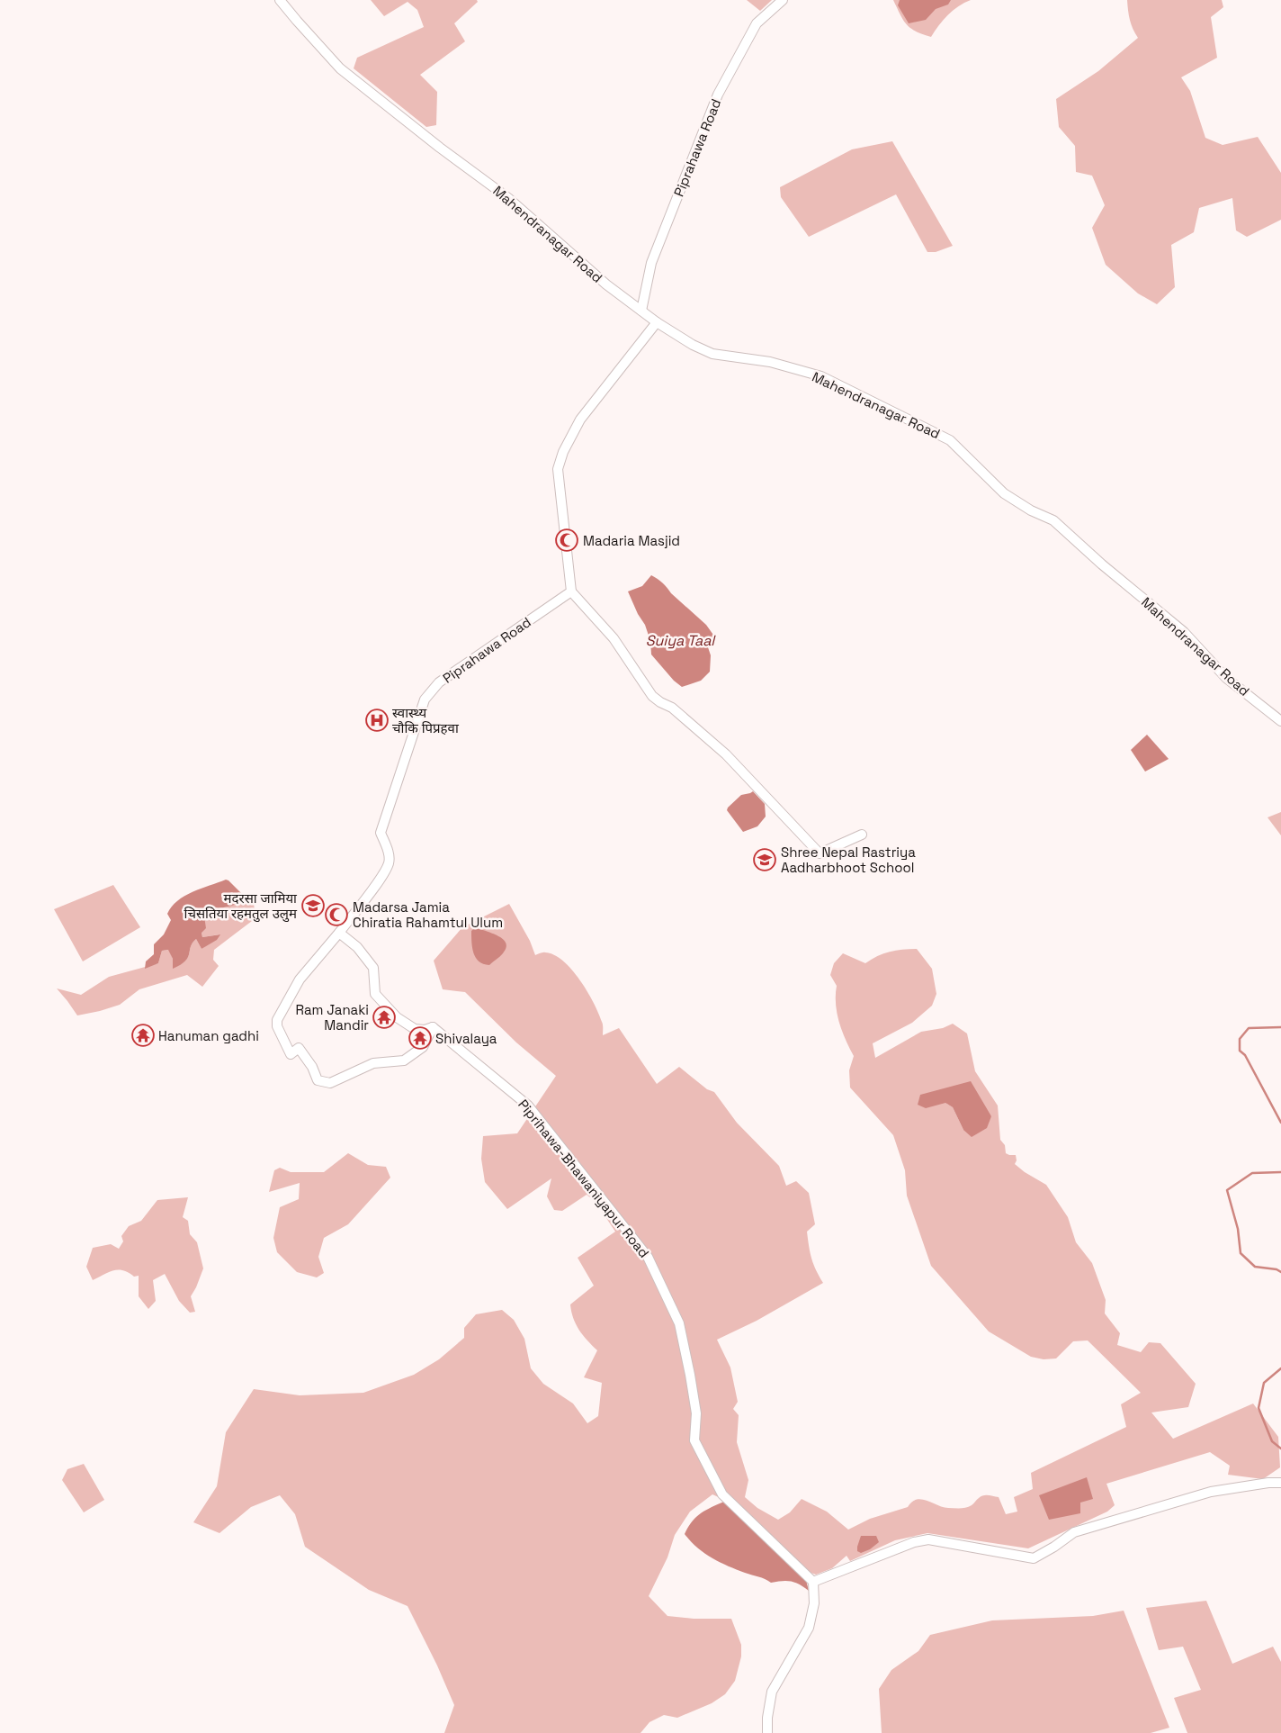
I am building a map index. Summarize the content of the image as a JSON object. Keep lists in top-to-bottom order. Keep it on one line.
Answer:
{"streets":{"street":["Piprahawa Road","Mahendranagar Road","Piprihawa-Bhawaniyapur Road"]},"crossings":[["Piprahawa Road","Mahendranagar Road"]],"water":["Suiya Taal"],"places":{"mosque":["Madaria Masjid","Madarsa Jamia Chiratia Rahamtul Ulum"],"hospital":["स्वास्थ्य चाैकि पिप्रहवा"],"school or university":["Shree Nepal Rastriya Aadharbhoot School","मदरसा जामिया चिसतिया रहमतुल उलुम"],"temple":["Ram Janaki Mandir","Hanuman gadhi","Shivalaya"]}}
